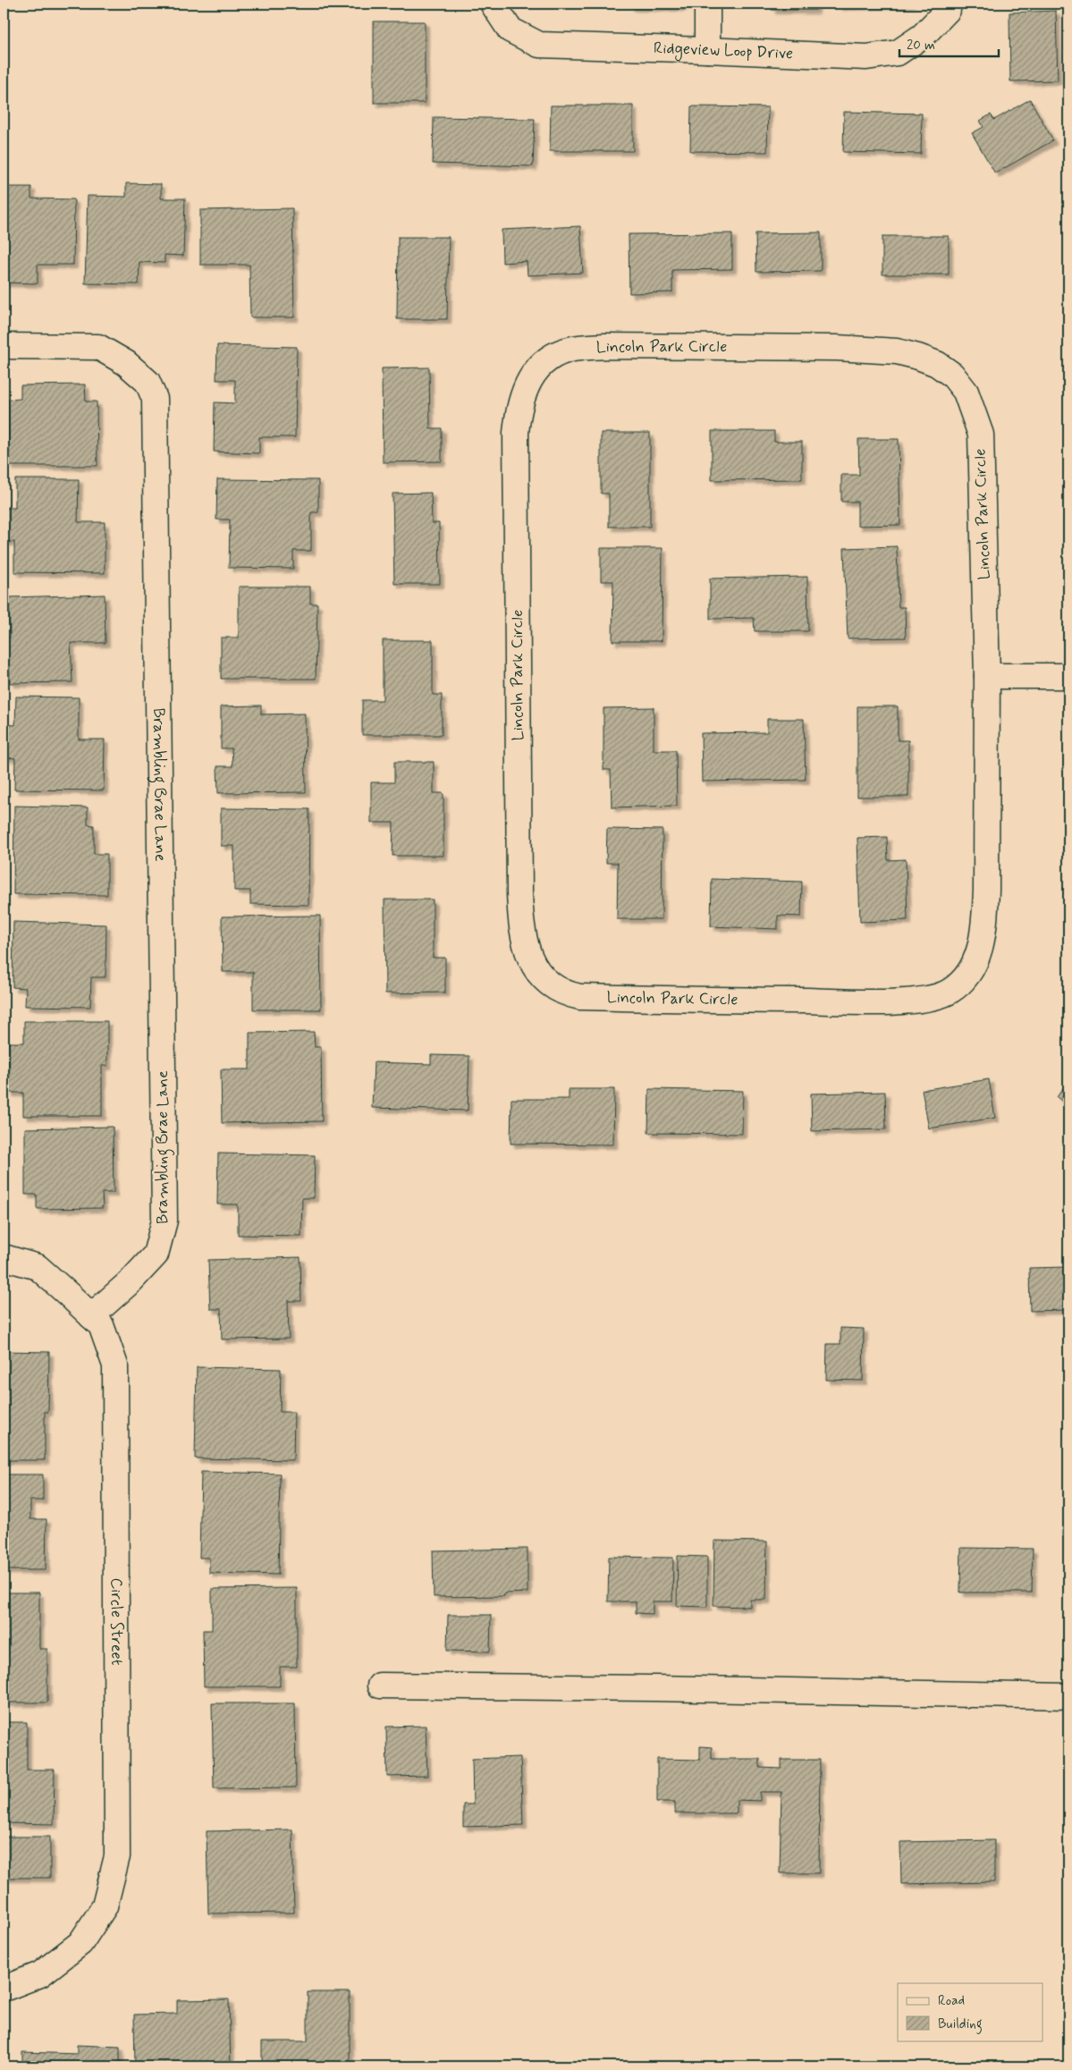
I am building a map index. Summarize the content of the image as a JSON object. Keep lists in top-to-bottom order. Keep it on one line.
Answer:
{"streets":{"street":["Ridgeview Loop Drive","Lincoln Park Circle","Brambling Brae Lane","Circle Street"]},"crossings":[["Brambling Brae Lane","Circle Street"]],"legend":["Road","Building"],"scale_bar":"20 m"}
